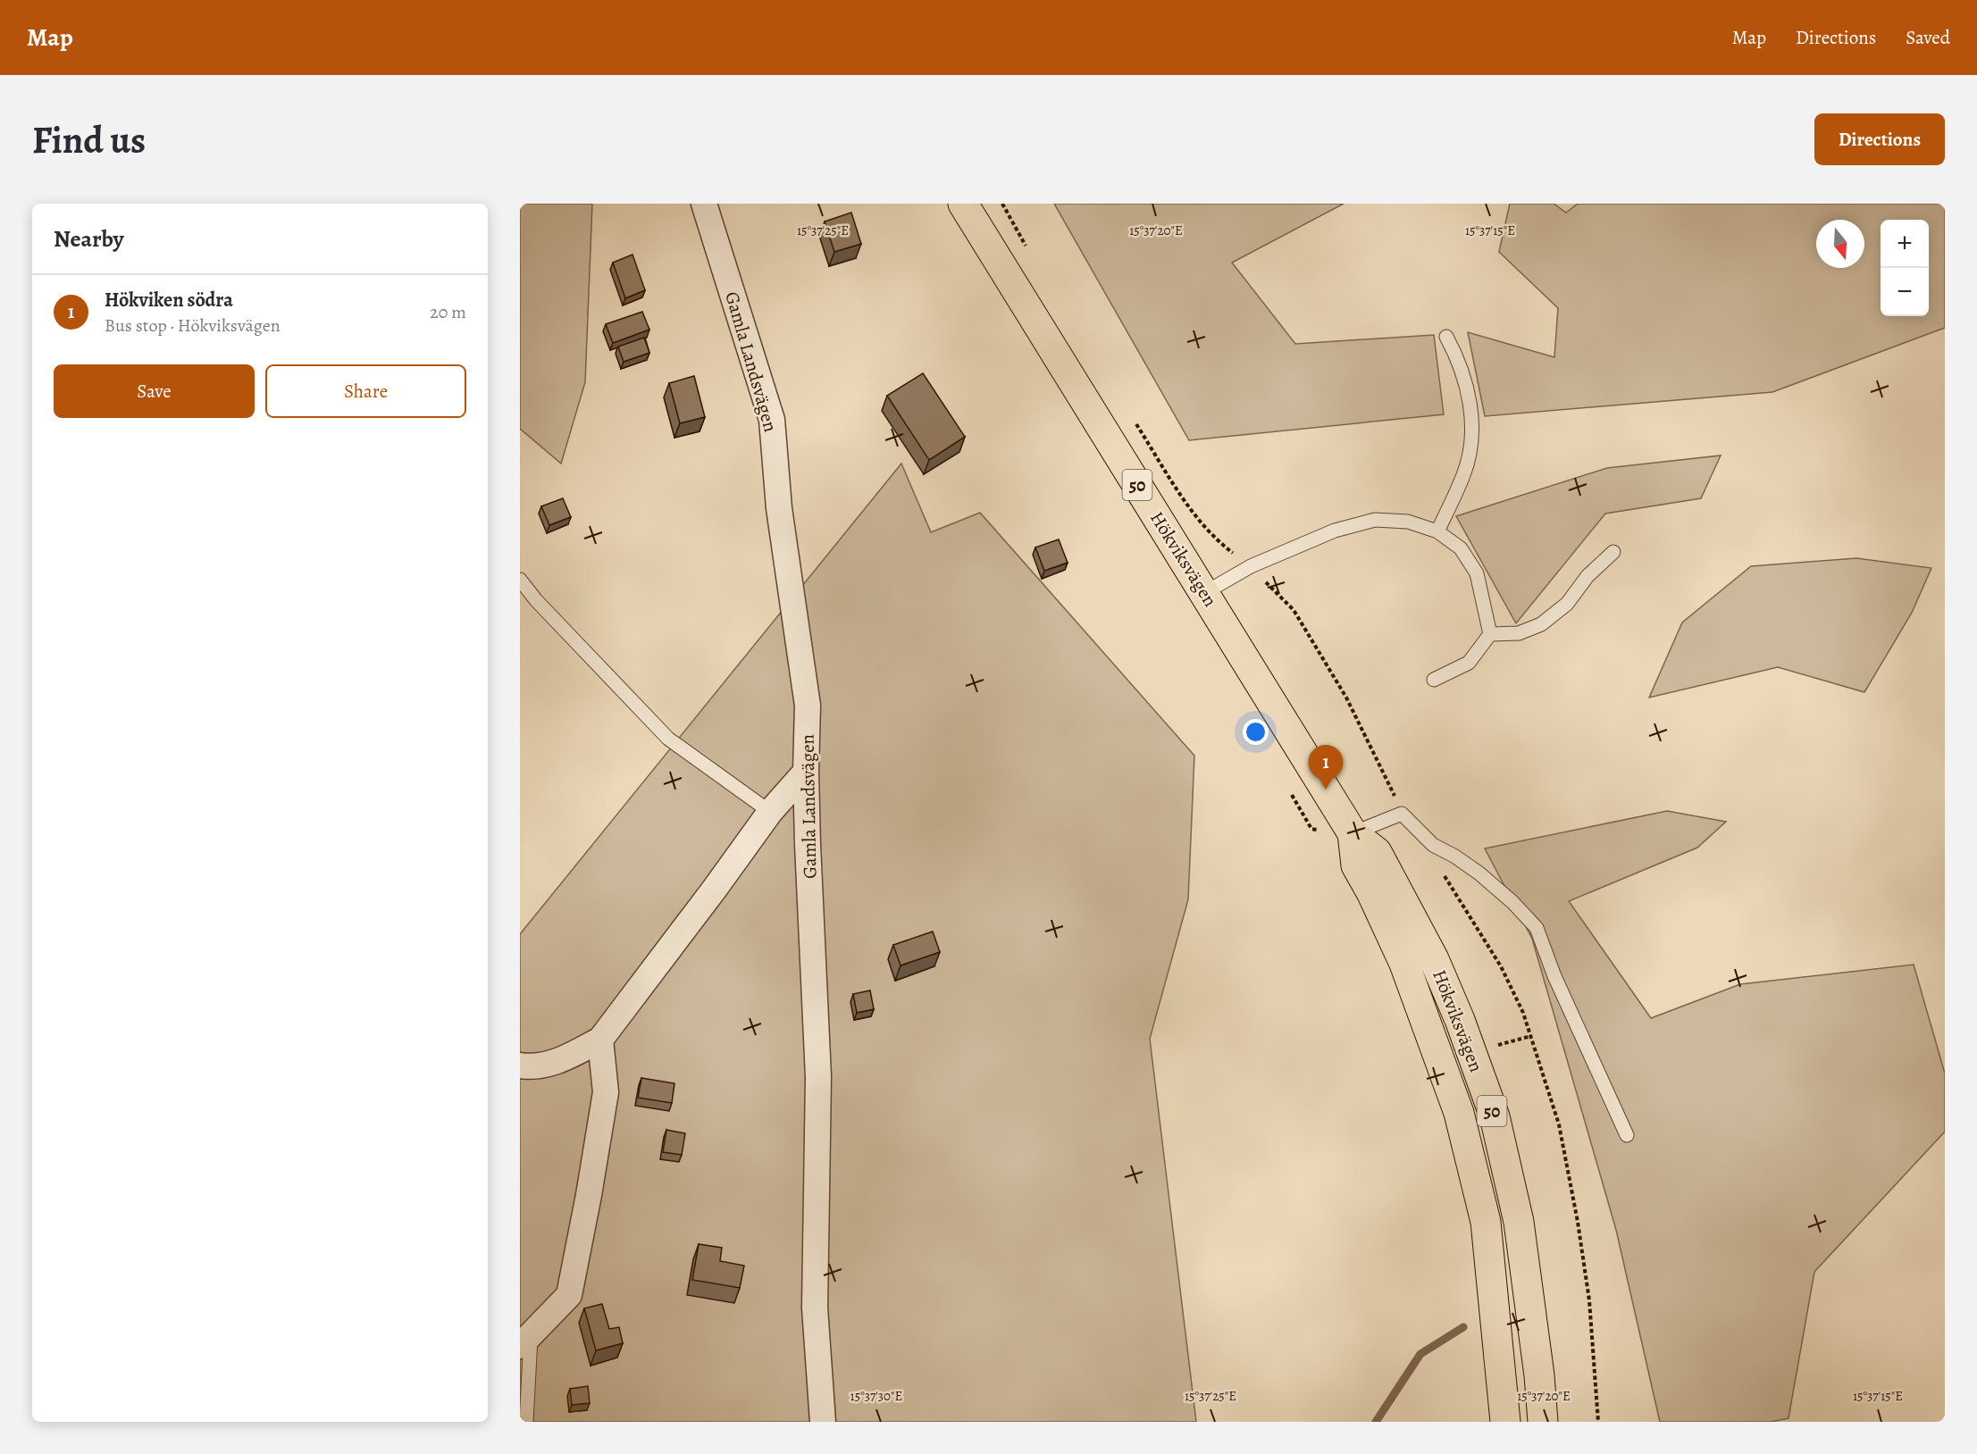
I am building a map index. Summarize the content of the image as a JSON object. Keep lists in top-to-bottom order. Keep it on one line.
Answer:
{"streets":{"main road":["50","Hökviksvägen"],"street":["Gamla Landsvägen"]},"north":"bottom","page":{"header":"Map","nav":["Map","Directions","Saved"],"buttons":["Directions",["Save","Share"]],"title":"Find us","heading":"Nearby","map_buttons":["+","−"],"list":[{"mark":"1","name":"Hökviken södra","note":"Bus stop · Hökviksvägen","value":"20 m"}],"pins":"1"},"coordinates":["15°37'25\"E","15°37'20\"E","15°37'15\"E","15°37'30\"E"]}
